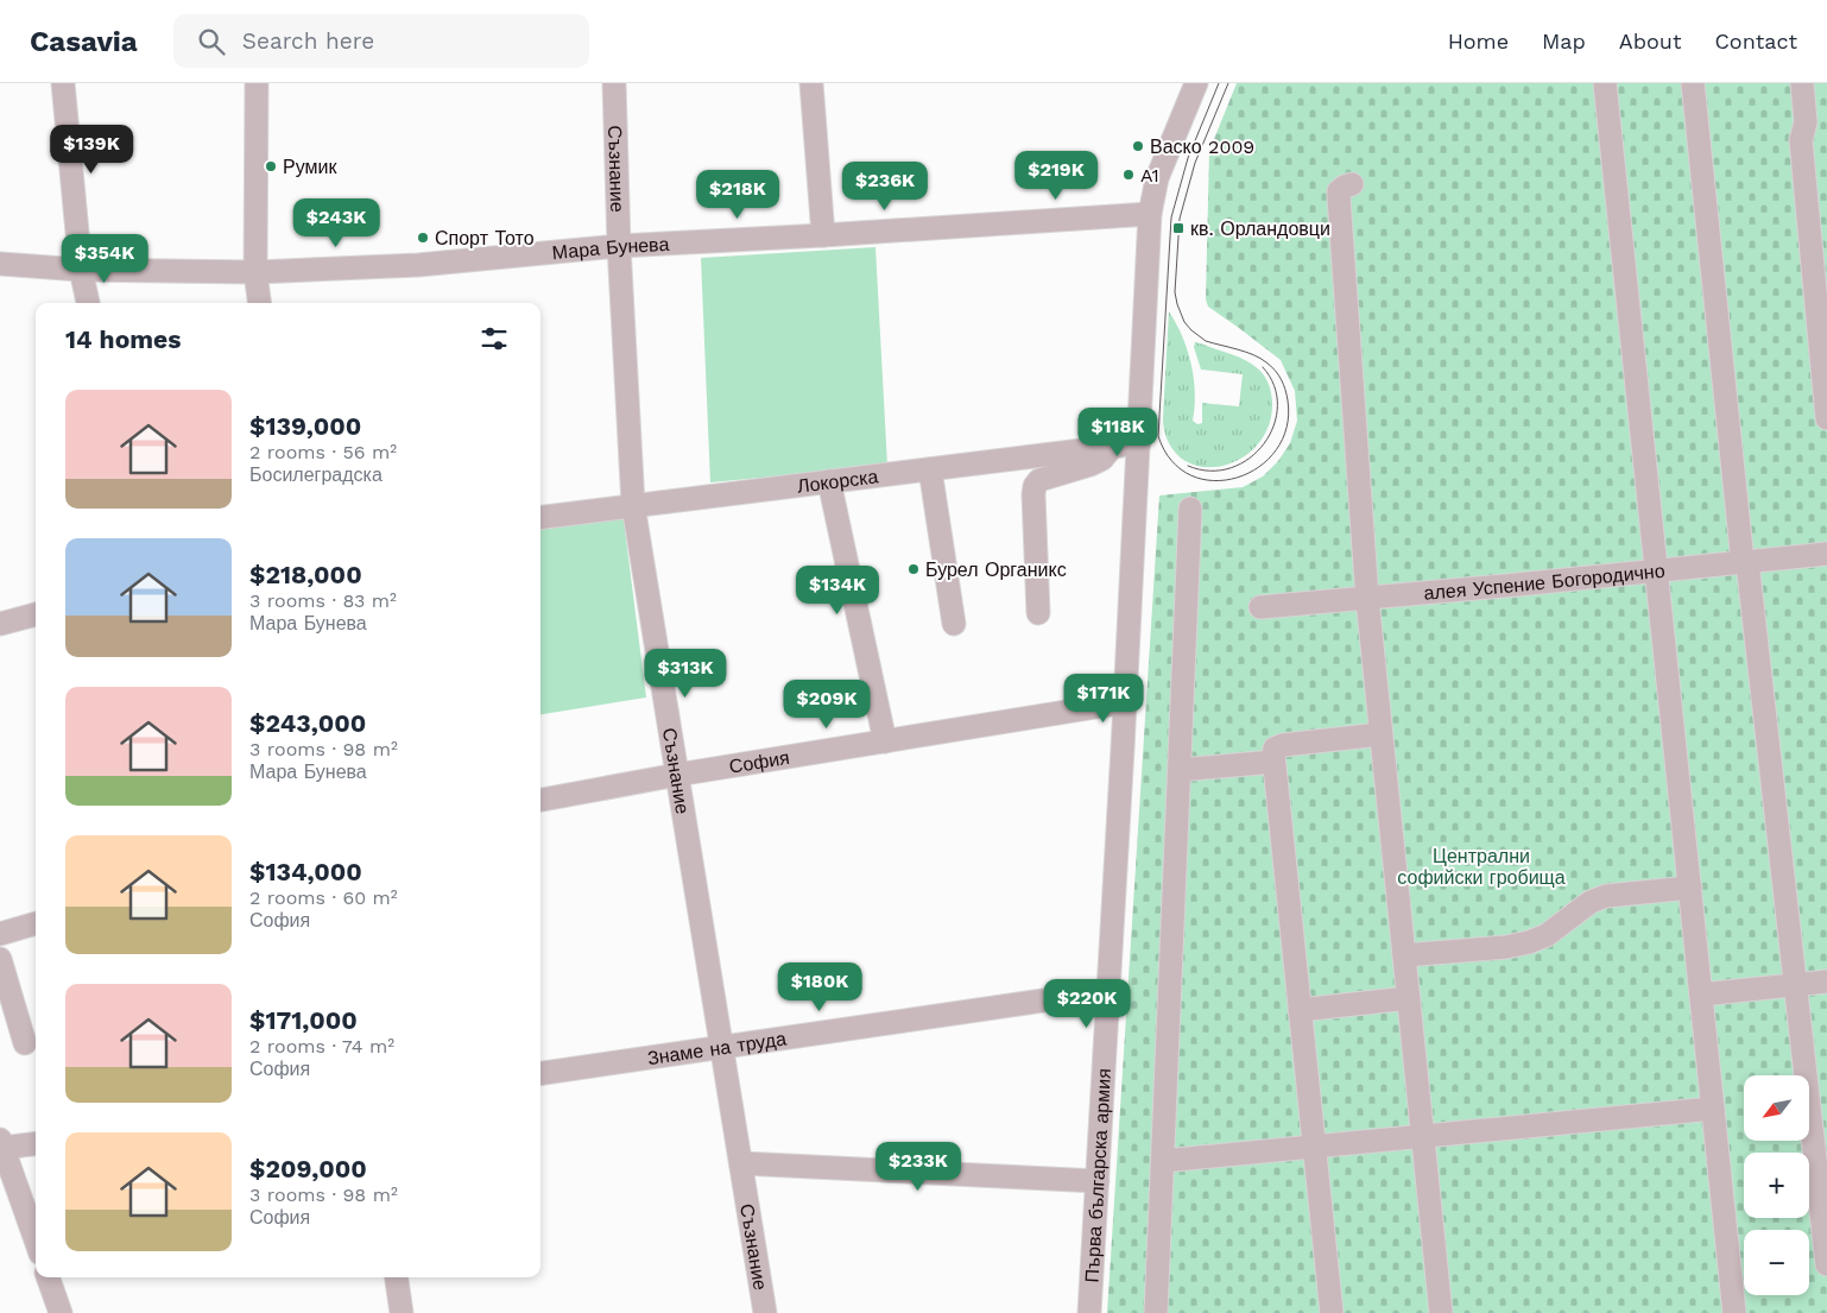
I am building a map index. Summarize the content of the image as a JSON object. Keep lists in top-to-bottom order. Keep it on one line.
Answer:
{"streets":{"street":["Съзнание","Мара Бунева","Локорска","алея Успение Богородично","София","Знаме на труда","Първа българска армия"]},"crossings":[["Съзнание","Мара Бунева"],["Съзнание","Локорска"],["Съзнание","София"],["Съзнание","Знаме на труда"],["Мара Бунева","Първа българска армия"],["Локорска","Първа българска армия"],["София","Първа българска армия"],["Знаме на труда","Първа българска армия"]],"parks":["Централни софийски гробища"],"places":{"other":["Васко 2009","Румик","A1","Спорт Тото","Бурел Органикс"],"transit":["кв. Орландовци"]},"north":"bottom left","page":{"header":"Casavia","search":"Search here","nav":["Home","Map","About","Contact"],"price":["$139K","$219K","$236K","$218K","$243K","$354K","$118K","$134K","$313K","$171K","$209K","$180K","$220K","$233K"],"heading":"14 homes","list":[{"name":"$139,000","note":"2 rooms · 56 m² · Босилеградска"},{"name":"$218,000","note":"3 rooms · 83 m² · Мара Бунева"},{"name":"$243,000","note":"3 rooms · 98 m² · Мара Бунева"},{"name":"$134,000","note":"2 rooms · 60 m² · София"},{"name":"$171,000","note":"2 rooms · 74 m² · София"},{"name":"$209,000","note":"3 rooms · 98 m² · София"}],"map_buttons":["+","−"]}}
